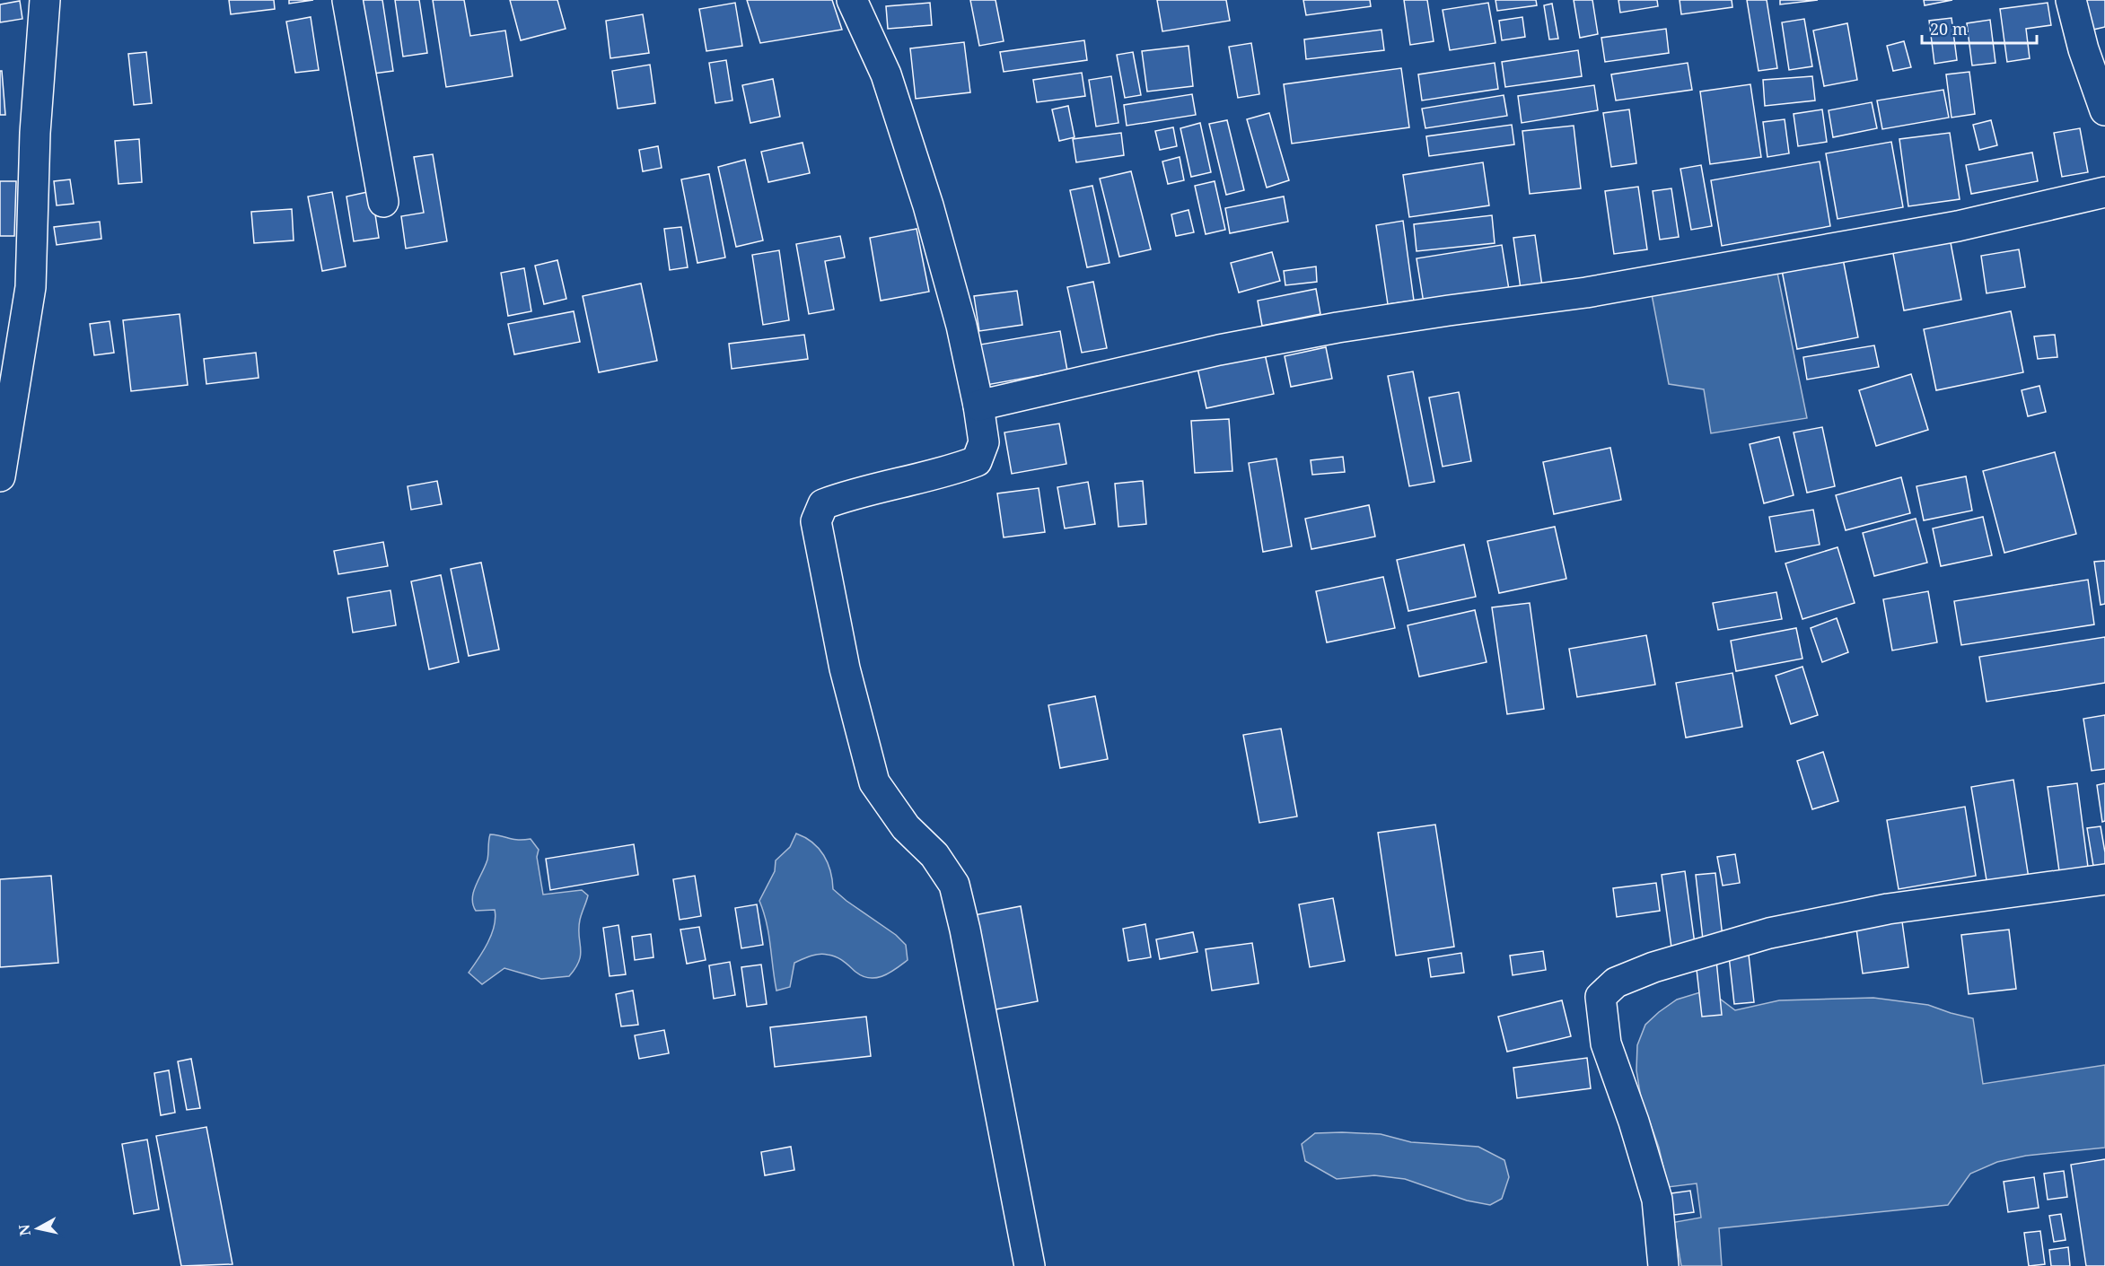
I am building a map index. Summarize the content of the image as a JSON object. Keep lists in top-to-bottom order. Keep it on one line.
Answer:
{"scale_bar":"20 m","north":"left"}
